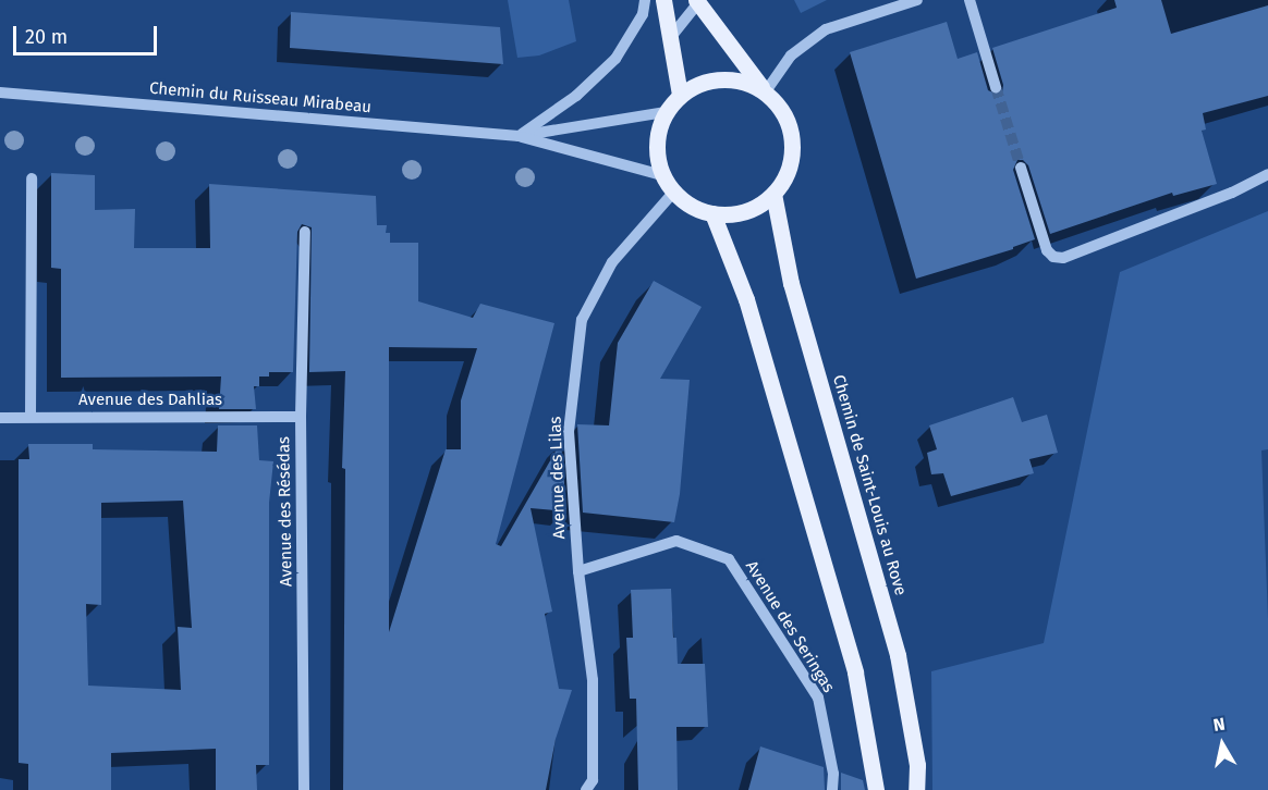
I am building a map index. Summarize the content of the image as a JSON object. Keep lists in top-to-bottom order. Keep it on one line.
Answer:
{"streets":{"main road":["Chemin de Saint-Louis au Rove"],"street":["Chemin du Ruisseau Mirabeau","Avenue des Dahlias","Avenue des Lilas","Avenue des Résédas","Avenue des Seringas"]},"crossings":[["Chemin du Ruisseau Mirabeau","Avenue des Lilas"],["Chemin du Ruisseau Mirabeau","Chemin de Saint-Louis au Rove"],["Avenue des Dahlias","Avenue des Résédas"],["Avenue des Lilas","Chemin de Saint-Louis au Rove"],["Avenue des Lilas","Avenue des Seringas"]],"scale_bar":"20 m","north":"top"}
